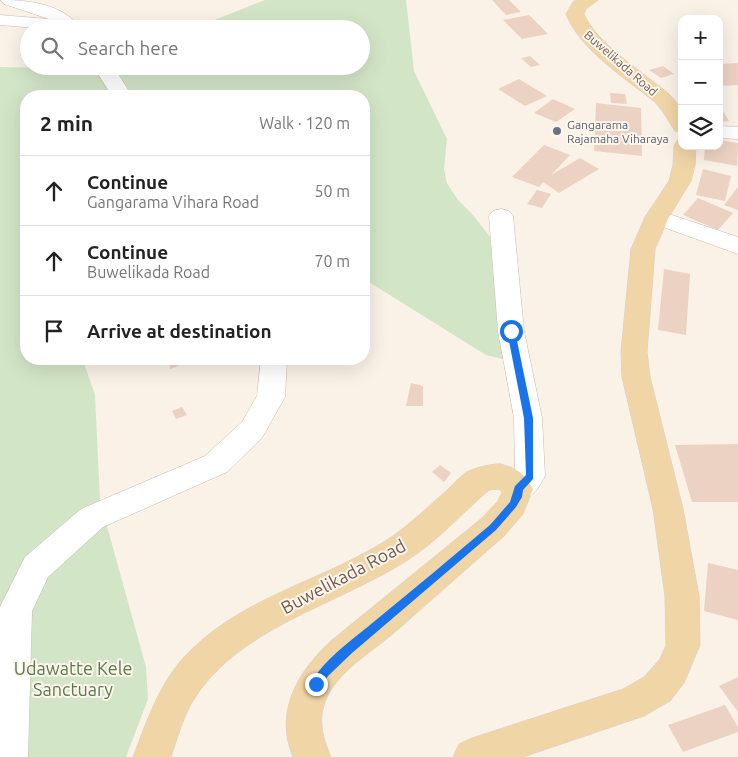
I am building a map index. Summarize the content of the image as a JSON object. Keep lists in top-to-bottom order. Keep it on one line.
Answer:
{"streets":{"main road":["Buwelikada Road"]},"parks":["Udawatte Kele Sanctuary"],"places":["Gangarama Rajamaha Viharaya"],"page":{"map_buttons":["+","−"],"search":"Search here","heading":["2 min","Walk · 120 m"],"list":[["Continue","Gangarama Vihara Road","50 m"],["Continue","Buwelikada Road","70 m"],"Arrive at destination"]}}
